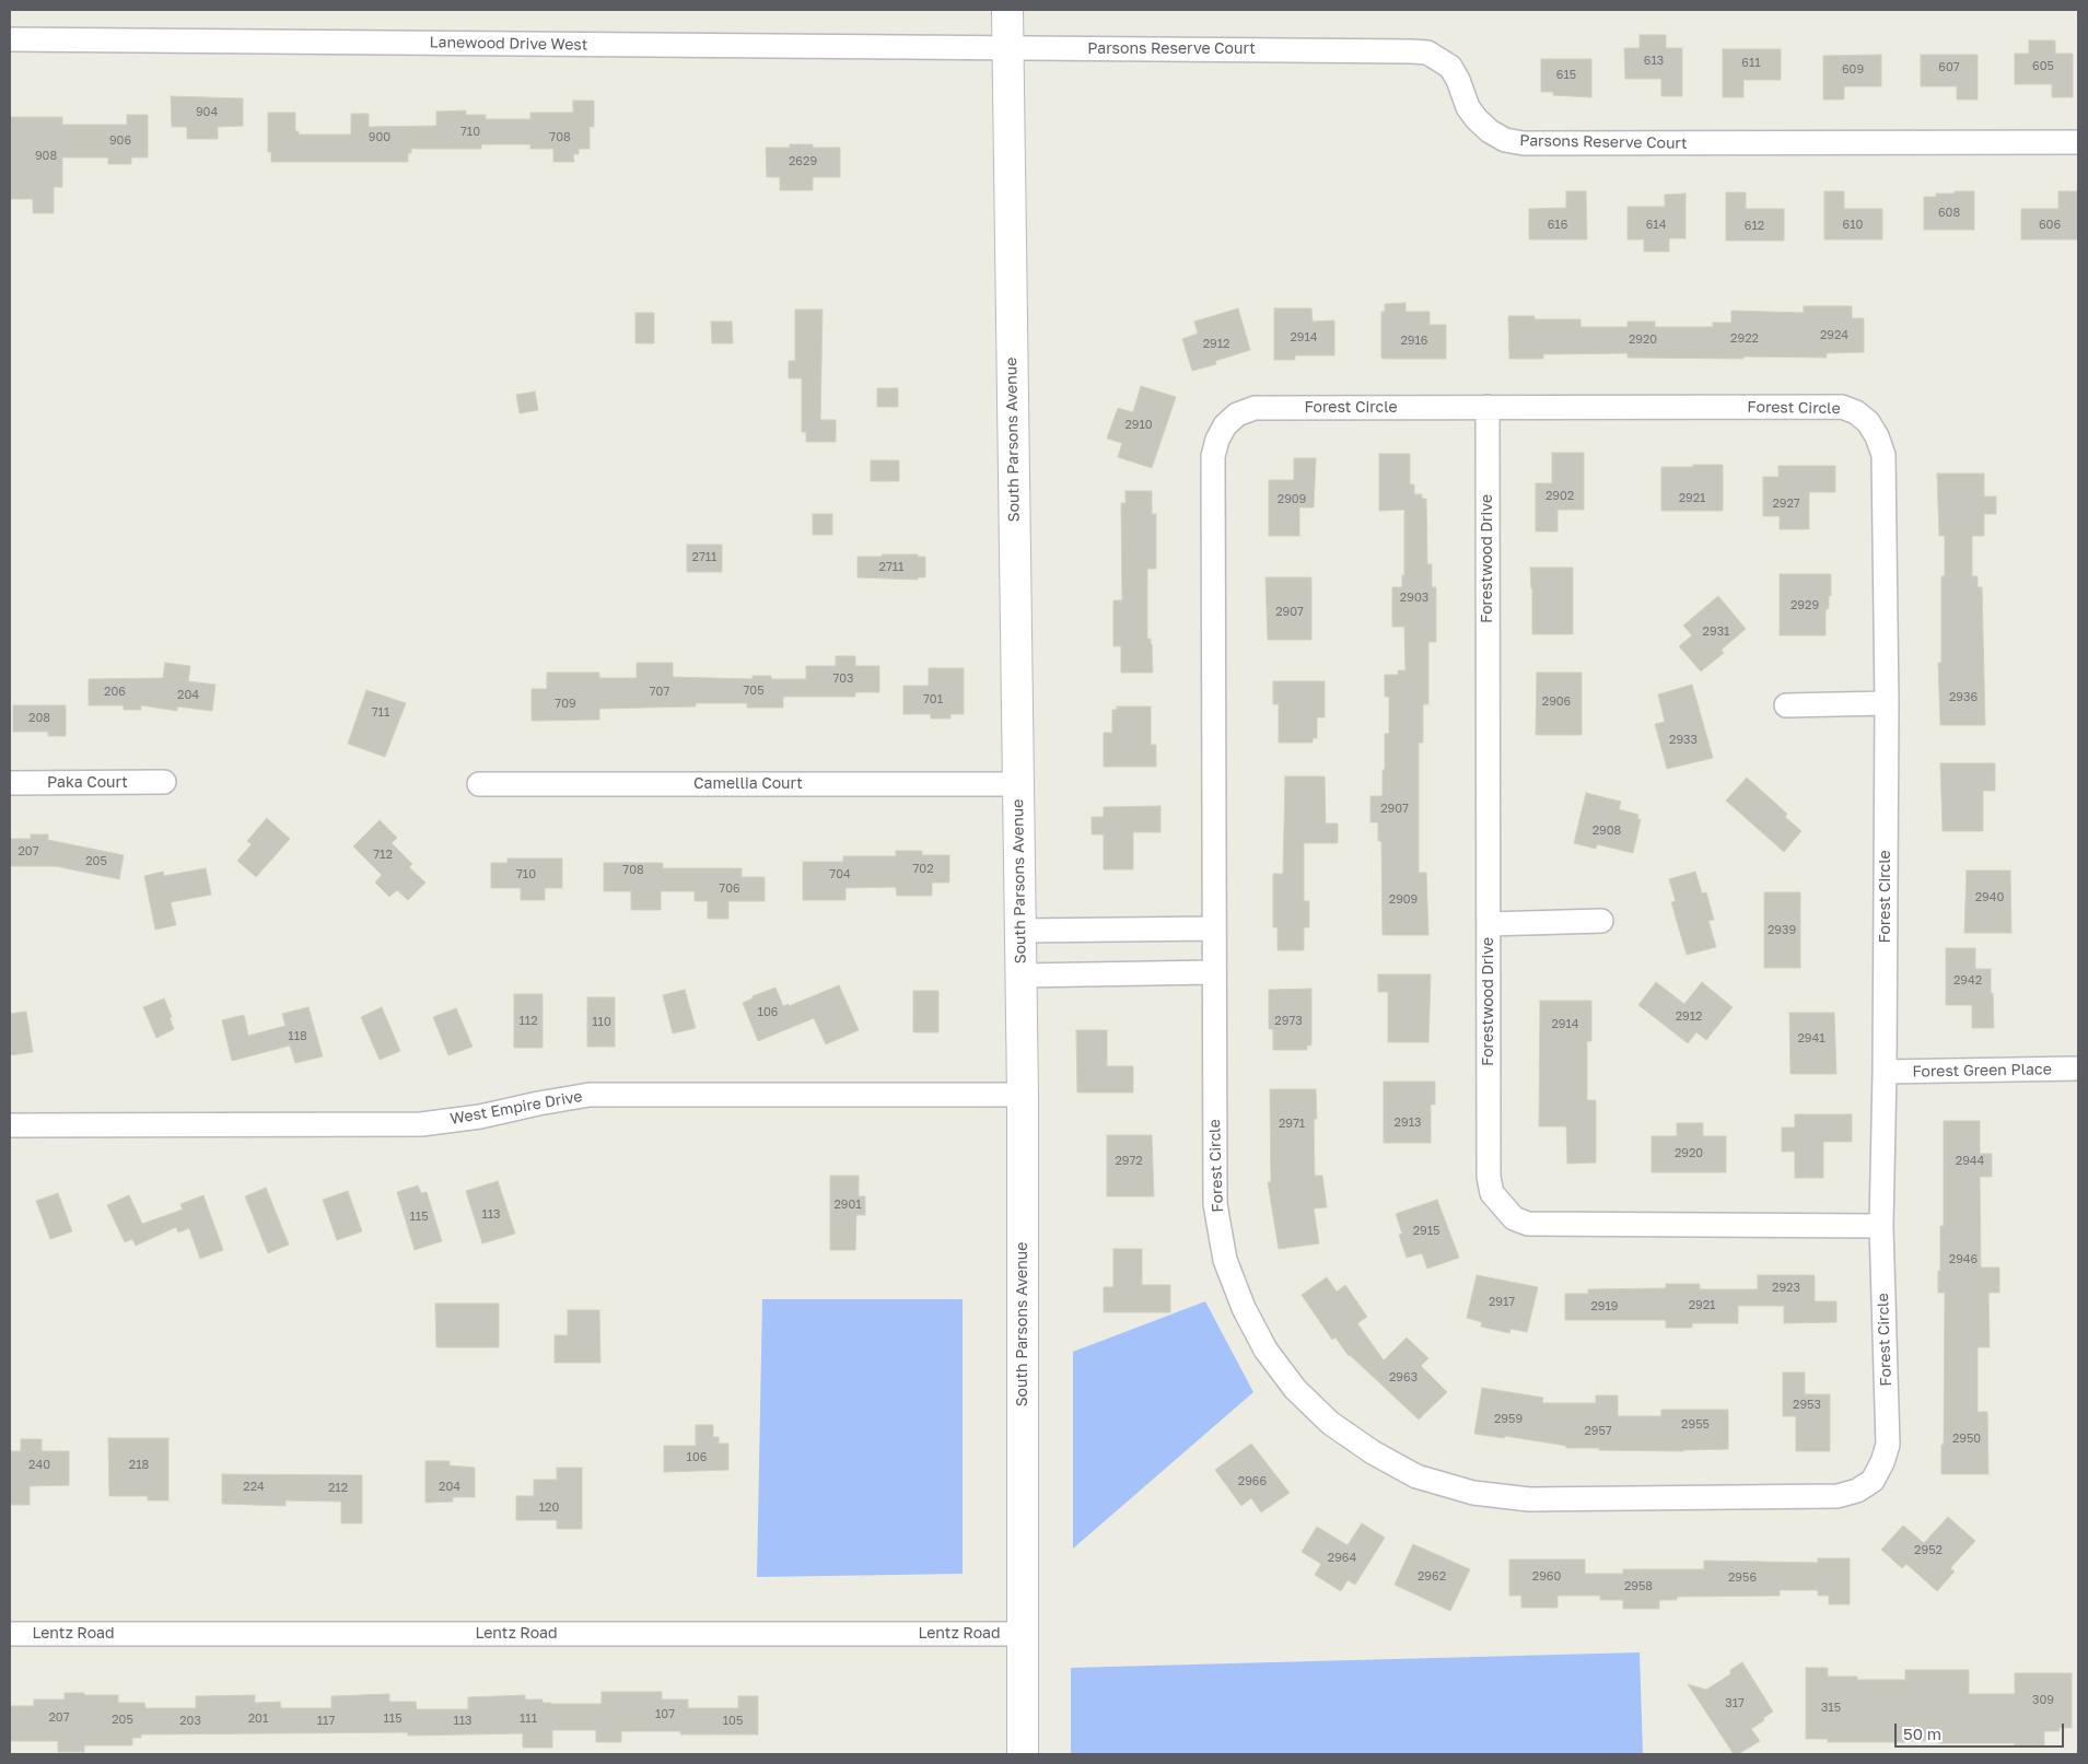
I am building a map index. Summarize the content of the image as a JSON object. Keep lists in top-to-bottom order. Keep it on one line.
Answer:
{"streets":{"main road":["South Parsons Avenue"],"street":["Lanewood Drive West","Parsons Reserve Court","Forest Circle","Forestwood Drive","Paka Court","Camellia Court","Forest Green Place","West Empire Drive","Lentz Road"]},"crossings":[["Lanewood Drive West","Parsons Reserve Court"],["Lanewood Drive West","South Parsons Avenue"],["Parsons Reserve Court","South Parsons Avenue"],["Forest Circle","Forestwood Drive"],["Forest Circle","Forest Green Place"],["South Parsons Avenue","Camellia Court"],["South Parsons Avenue","West Empire Drive"],["South Parsons Avenue","Lentz Road"]],"house_numbers":["613","611","605","607","609","615","904","710","900","708","906","908","2629","608","616","614","610","606","612","2924","2914","2922","2920","2916","2912","2910","2902","2921","2909","2927","2711","2711","2903","2929","2907","2931","703","705","206","707","204","2936","701","2906","709","711","208","2933","2907","2908","207","712","205","702","708","710","704","706","2940","2909","2939","2942","106","2912","112","2973","110","2914","118","2941","2913","2971","2920","2972","2944","2901","113","115","2915","2946","2923","2917","2921","2919","2963","2953","2959","2955","2957","2950","106","240","218","2966","224","204","212","120","2952","2964","2962","2960","2956","2958","309","317","315","107","207","201","115","111","205","203","117","113","105"],"scale_bar":"50 m"}
